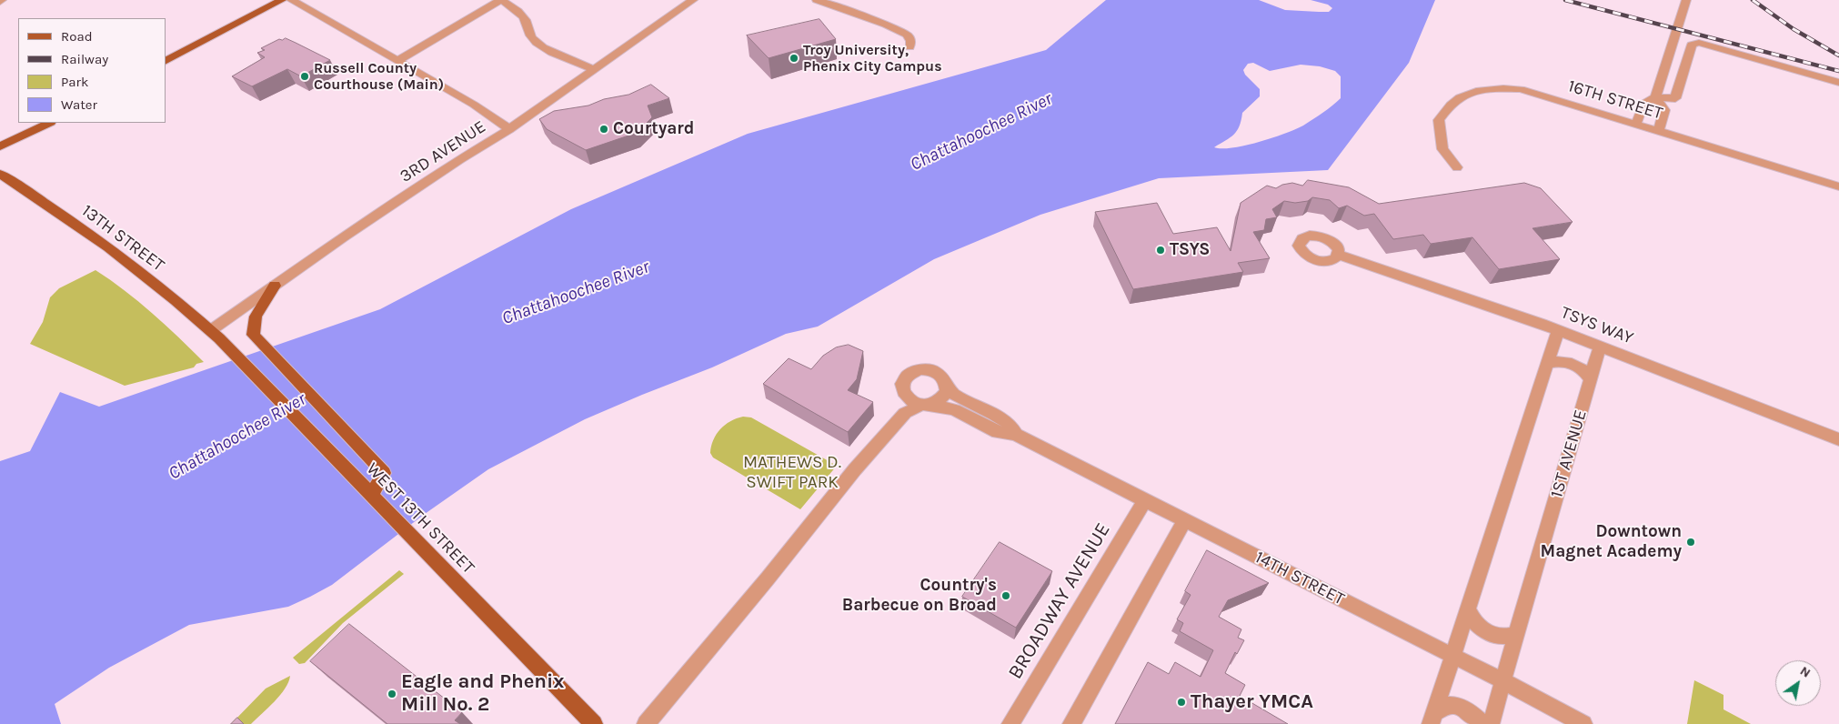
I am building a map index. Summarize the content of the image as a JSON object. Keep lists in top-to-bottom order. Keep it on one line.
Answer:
{"streets":{"main road":["13TH STREET","WEST 13TH STREET"],"street":["16TH STREET","3RD AVENUE","TSYS WAY","1ST AVENUE","14TH STREET","BROADWAY AVENUE"]},"crossings":[["3RD AVENUE","13TH STREET"],["3RD AVENUE","WEST 13TH STREET"],["13TH STREET","WEST 13TH STREET"],["TSYS WAY","1ST AVENUE"],["1ST AVENUE","14TH STREET"],["14TH STREET","BROADWAY AVENUE"]],"water":["Chattahoochee River"],"parks":["MATHEWS D. SWIFT PARK"],"places":["Troy University, Phenix City Campus","Russell County Courthouse (Main)","Courtyard","TSYS","Downtown Magnet Academy","Country's Barbecue on Broad","Eagle and Phenix Mill No. 2","Thayer YMCA"],"legend":["Road","Railway","Park","Water"],"north":"top right"}
